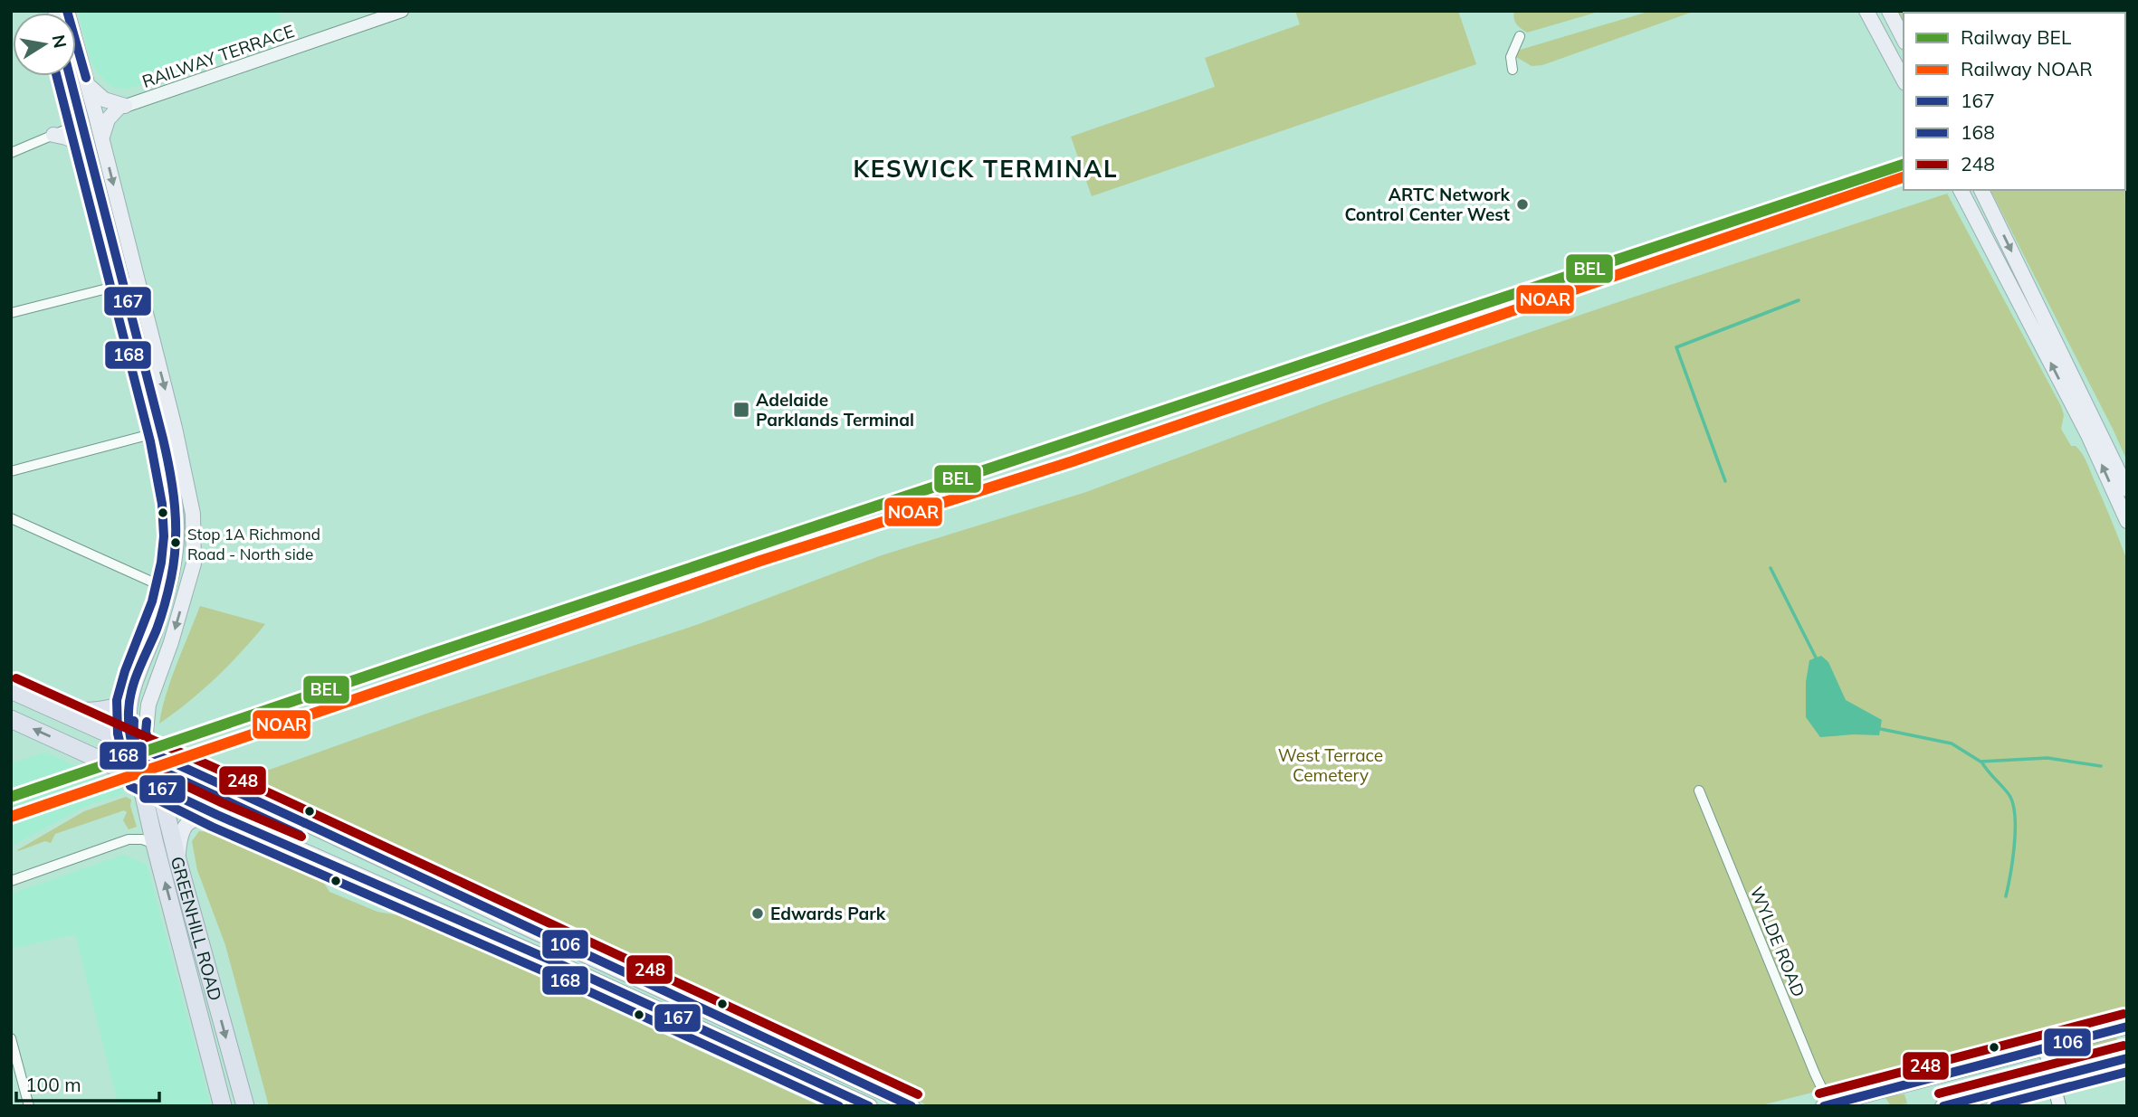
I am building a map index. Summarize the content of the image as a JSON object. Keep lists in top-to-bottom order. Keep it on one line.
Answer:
{"streets":{"highway":["GREENHILL ROAD"],"main road":["RAILWAY TERRACE"],"street":["WYLDE ROAD"]},"districts":["KESWICK TERMINAL"],"parks":["West Terrace Cemetery"],"places":{"other":["ARTC Network Control Center West","Stop 1A Richmond Road - North side","Edwards Park"],"transit":["Adelaide Parklands Terminal"]},"lines":["transit line 167","transit line 168","rail line BEL","rail line NOAR","transit line 248","transit line 106"],"legend":["Railway BEL","Railway NOAR","167","168","248"],"scale_bar":"100 m","north":"right"}
